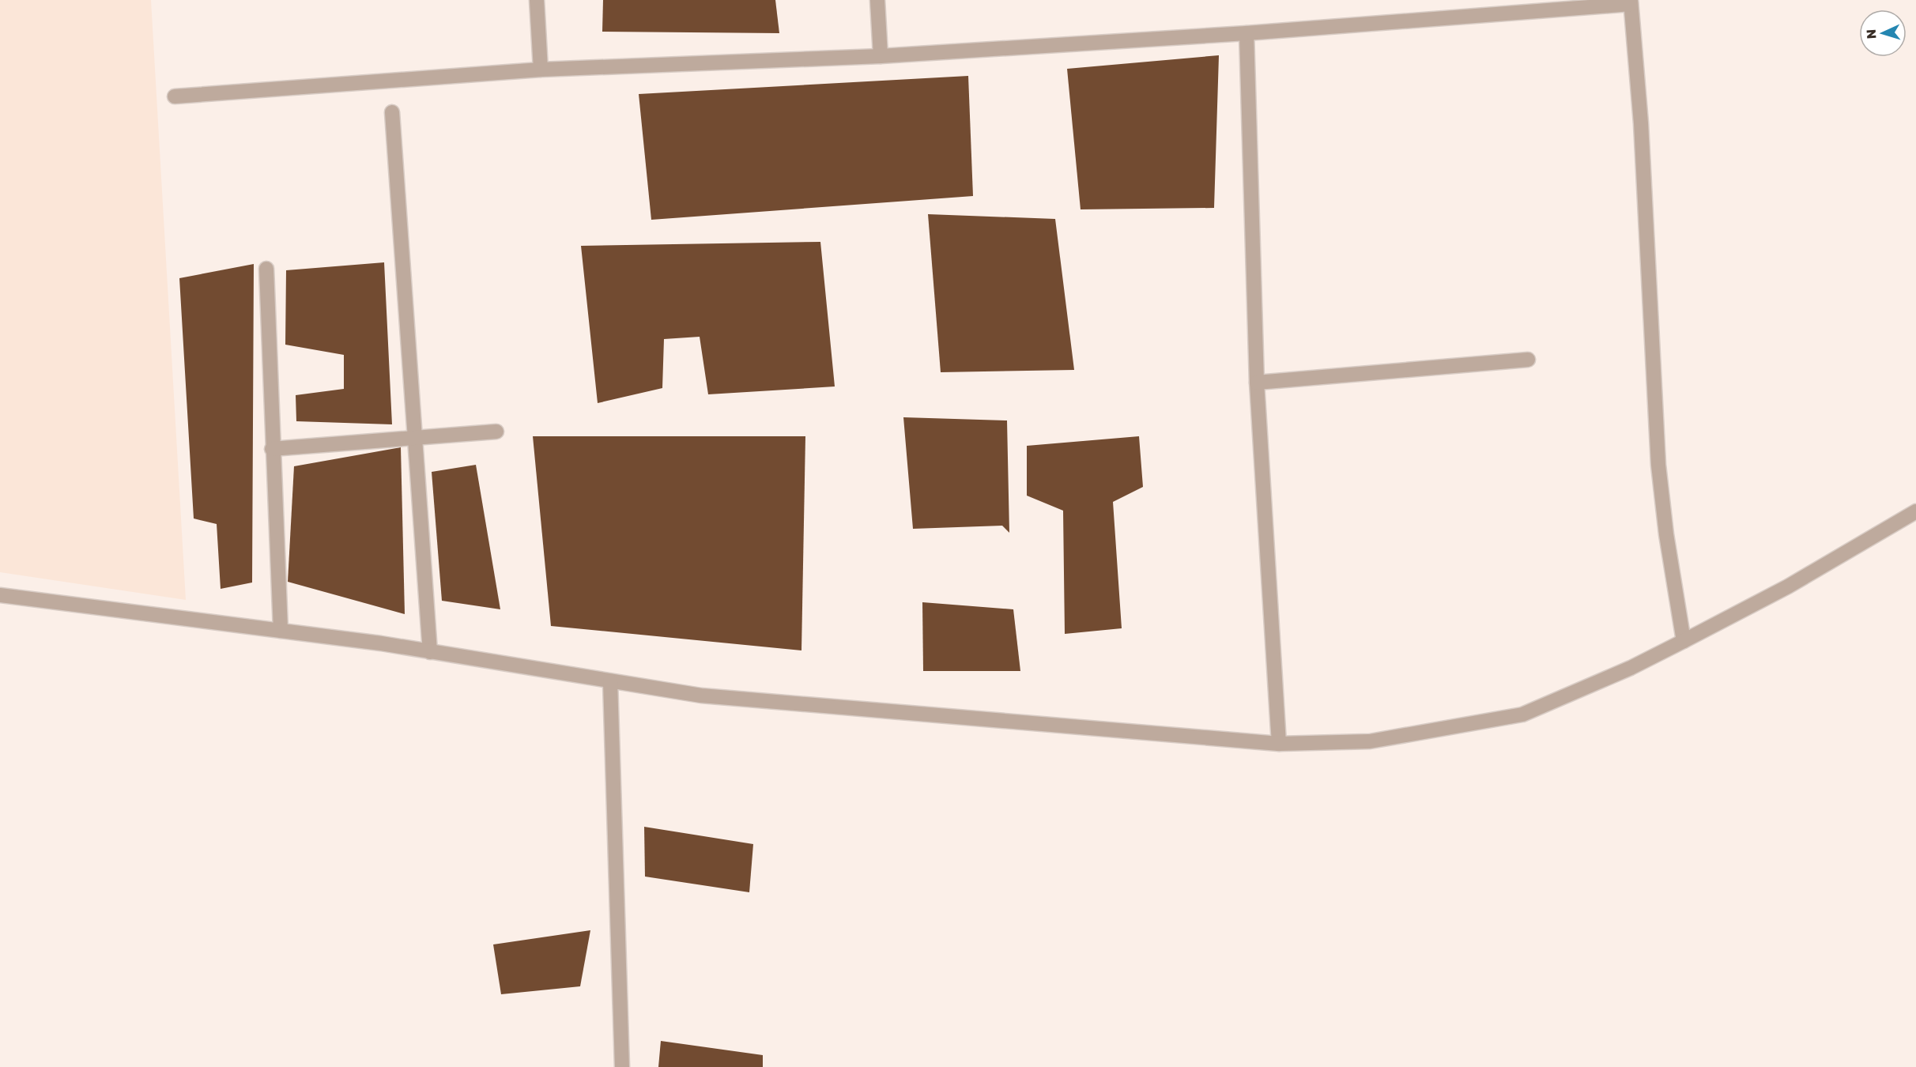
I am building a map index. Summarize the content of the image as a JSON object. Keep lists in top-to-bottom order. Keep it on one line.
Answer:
{"north":"left"}
